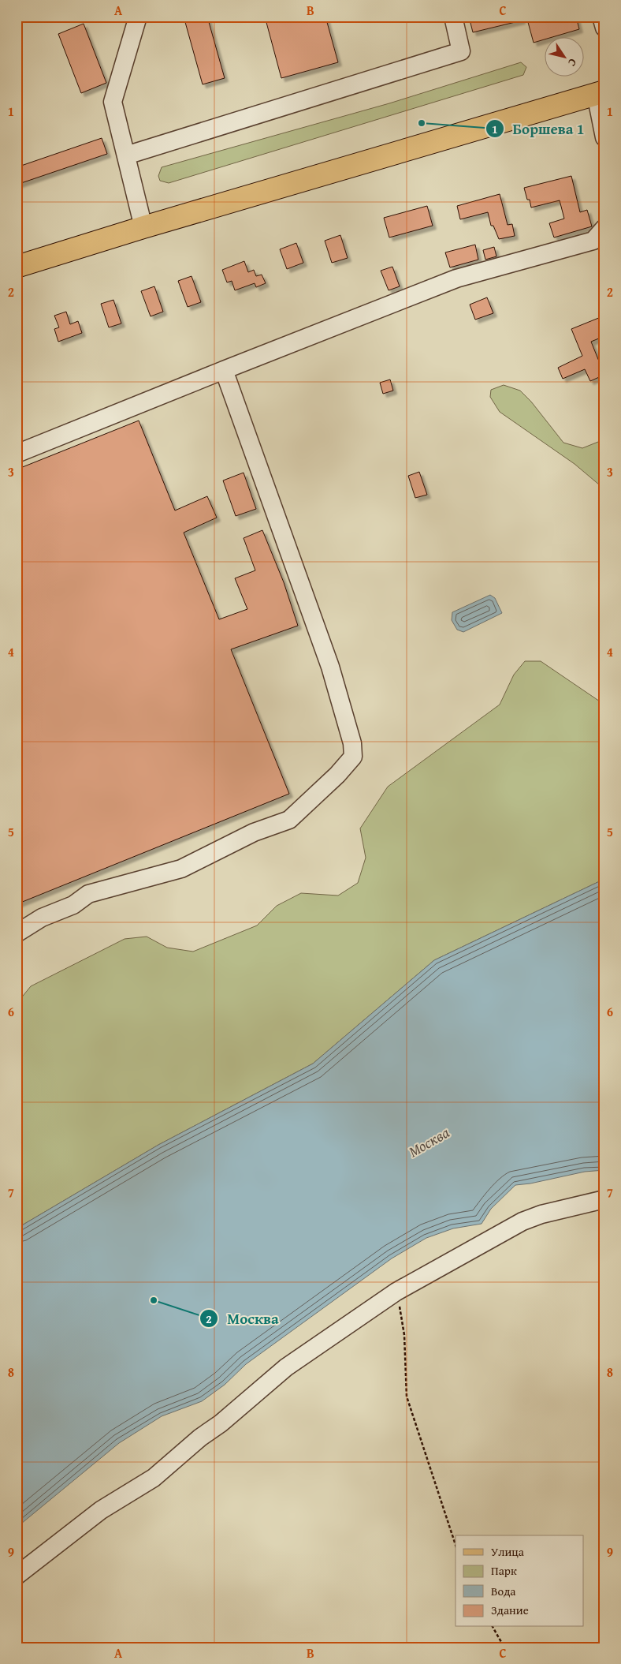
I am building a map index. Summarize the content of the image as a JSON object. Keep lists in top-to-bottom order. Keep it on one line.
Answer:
{"water":["Москва"],"places":["Боршева 1","Москва"],"legend":["Улица","Парк","Вода","Здание"],"north":"bottom right","grid":{"columns":["A","B","C"],"rows":["1","2","3","4","5","6","7","8","9"]}}
